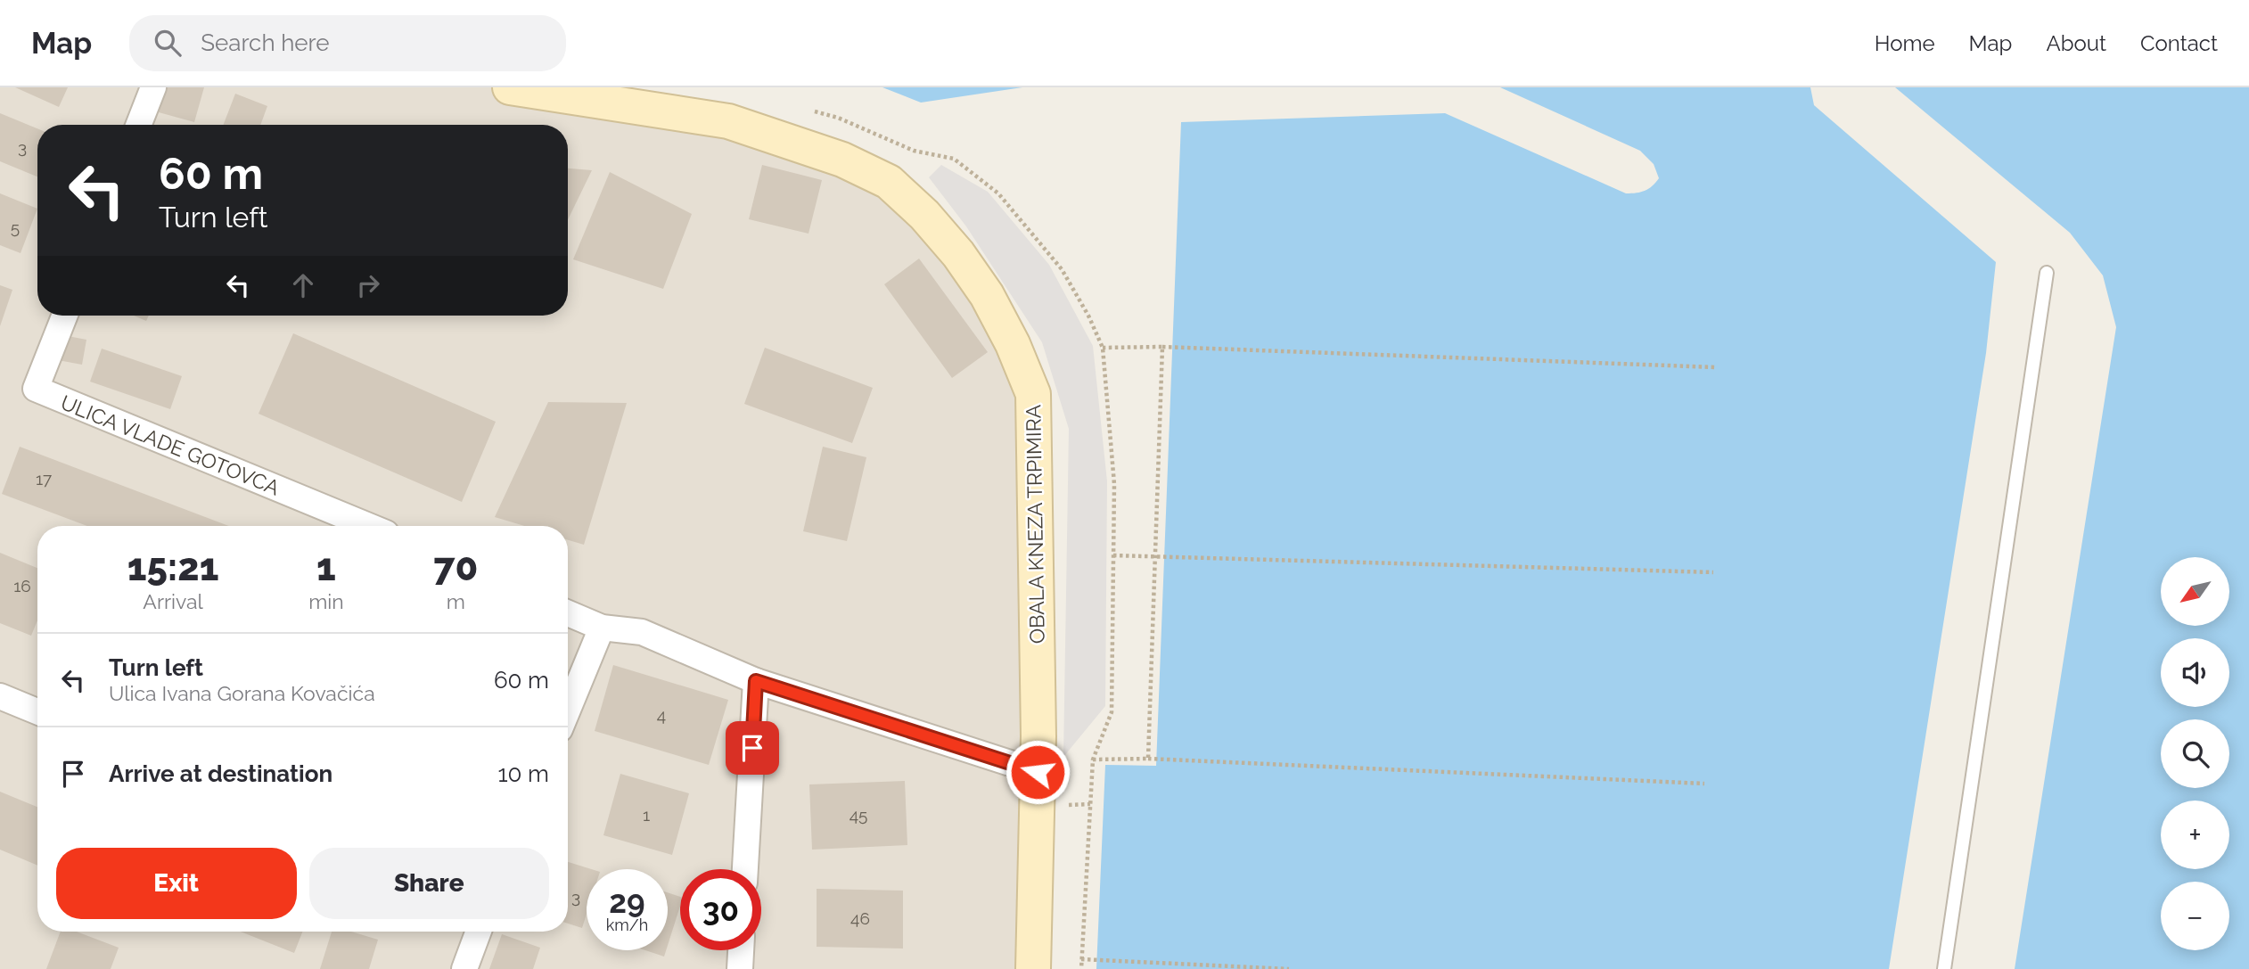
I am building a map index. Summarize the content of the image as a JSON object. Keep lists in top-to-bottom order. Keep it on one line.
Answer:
{"streets":{"street":["ULICA VLADE GOTOVCA","OBALA KNEZA TRPIMIRA"]},"house_numbers":["3","5","17","16","4","1","45","3","46"],"north":"bottom left","page":{"header":"Map","search":"Search here","nav":["Home","Map","About","Contact"],"turn":["60 m","Turn left"],"eta":["15:21","Arrival","1","min","70","m"],"map_buttons":["+","−"],"list":[{"name":"Turn left","note":"Ulica Ivana Gorana Kovačića","value":"60 m"},{"name":"Arrive at destination","value":"10 m"}],"buttons":["Exit","Share"],"speed":"29 km/h","limit":"30"}}
